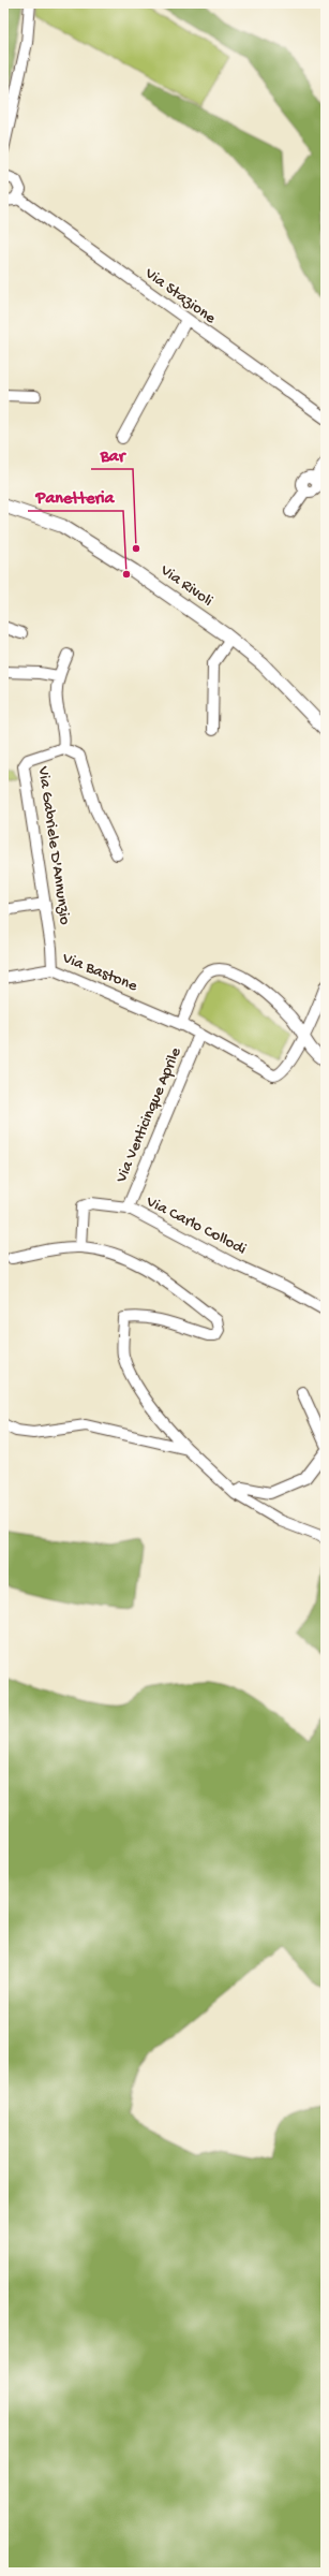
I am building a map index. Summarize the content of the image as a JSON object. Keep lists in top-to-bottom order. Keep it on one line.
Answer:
{"streets":{"street":["Via Stazione","Via Rivoli","Via Gabriele D'Annunzio","Via Bastone","Via Venticinque Aprile","Via Carlo Collodi"]},"crossings":[["Via Gabriele D'Annunzio","Via Bastone"],["Via Bastone","Via Venticinque Aprile"],["Via Venticinque Aprile","Via Carlo Collodi"]],"places":["Bar","Panetteria"]}
